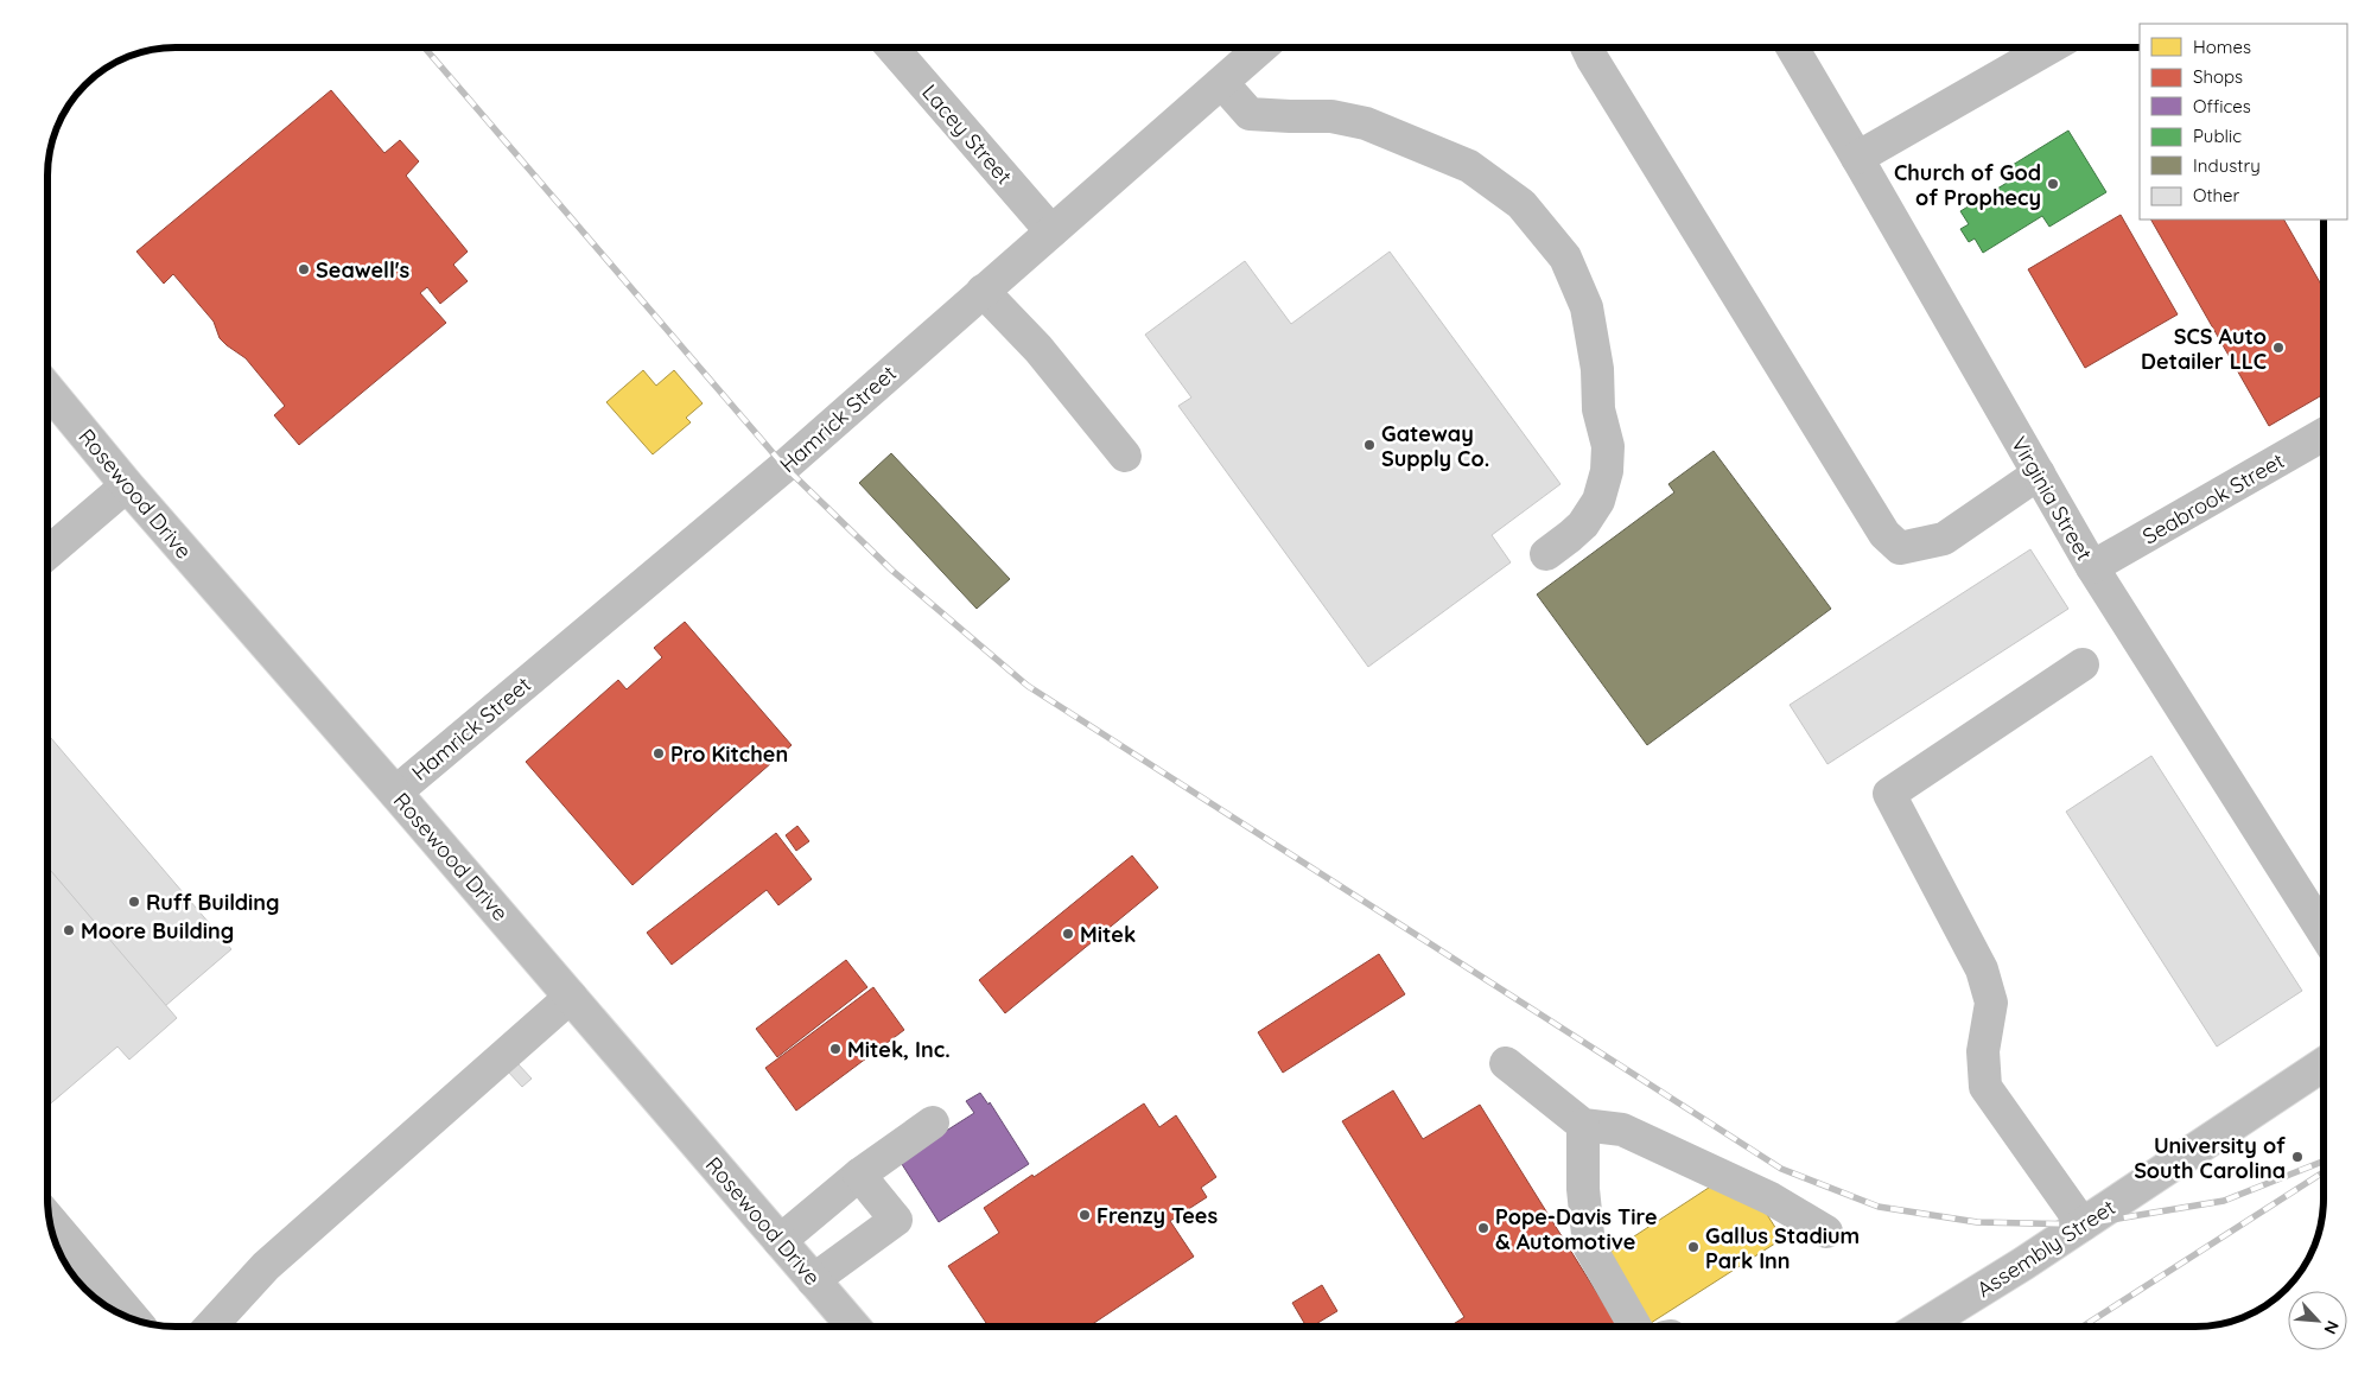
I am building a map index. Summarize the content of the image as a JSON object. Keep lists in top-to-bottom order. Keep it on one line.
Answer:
{"streets":{"street":["Lacey Street","Hamrick Street","Rosewood Drive","Virginia Street","Seabrook Street","Assembly Street"]},"crossings":[["Lacey Street","Hamrick Street"],["Hamrick Street","Rosewood Drive"],["Virginia Street","Seabrook Street"]],"places":["Church of God of Prophecy","Seawell's","SCS Auto Detailer LLC","Gateway Supply Co.","Pro Kitchen","Ruff Building","Moore Building","Mitek","Mitek, Inc.","University of South Carolina","Frenzy Tees","Pope-Davis Tire & Automotive","Gallus Stadium Park Inn"],"legend":["Homes","Shops","Offices","Public","Industry","Other"],"north":"bottom right"}
